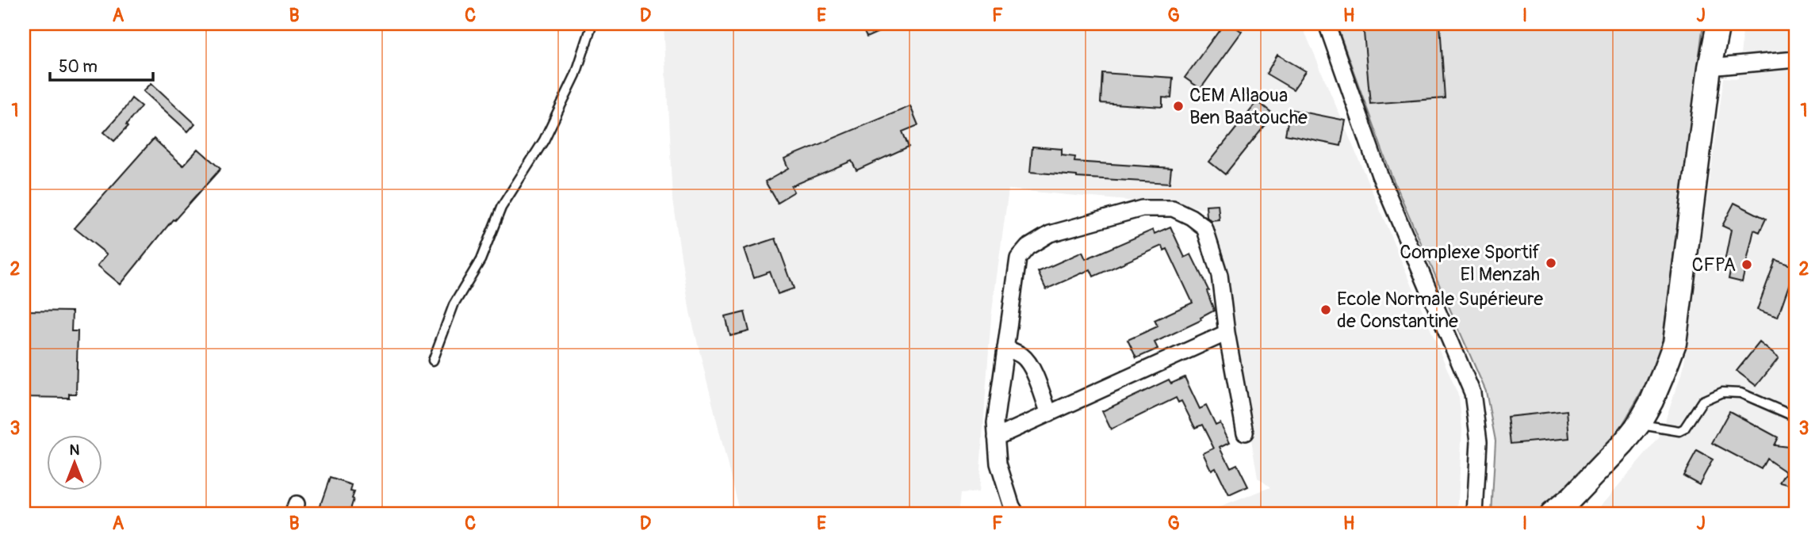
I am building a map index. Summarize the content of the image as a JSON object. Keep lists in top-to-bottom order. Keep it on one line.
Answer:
{"places":["CEM Allaoua Ben Baatouche","Complexe Sportif El Menzah","CFPA","Ecole Normale Supérieure de Constantine"],"scale_bar":"50 m","north":"top","grid":{"columns":["A","B","C","D","E","F","G","H","I","J"],"rows":["1","2","3"]}}
